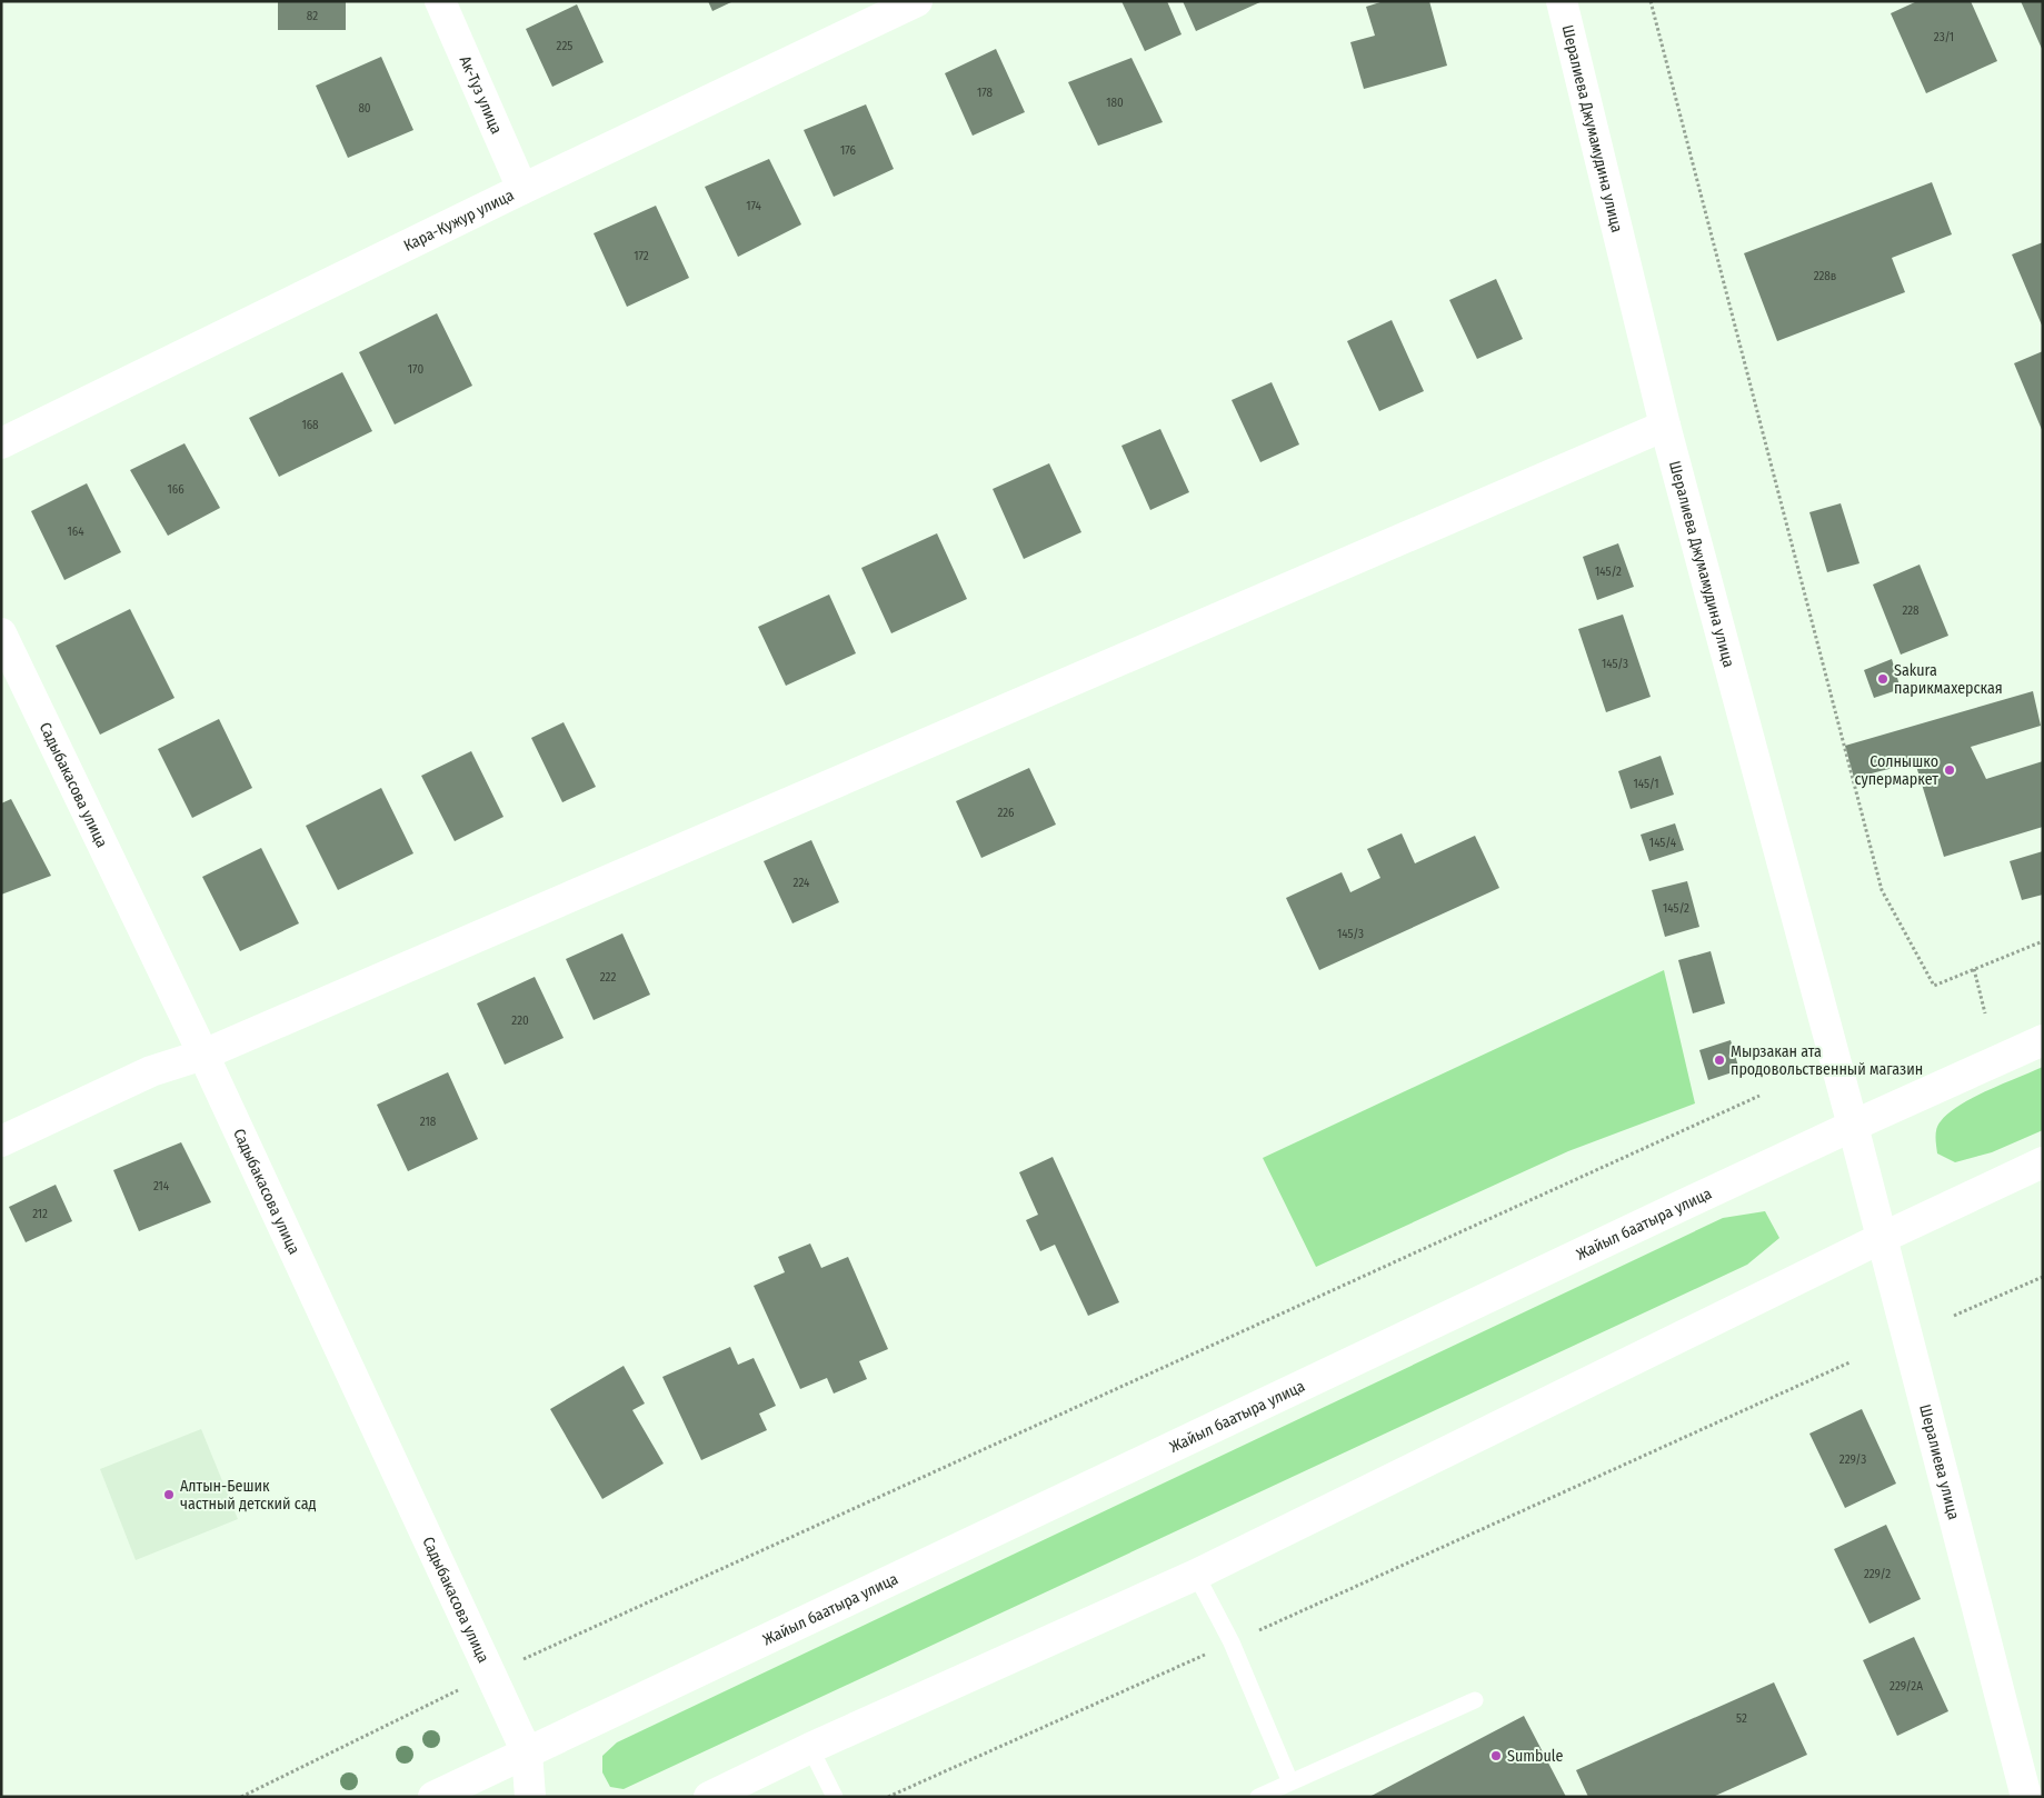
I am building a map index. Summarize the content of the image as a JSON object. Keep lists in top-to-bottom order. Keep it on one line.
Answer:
{"streets":{"street":["Ак-Туз улица","Шералиева Джумамудина улица","Кара-Кужур улица","Садыбакасова улица","Жайыл баатыра улица","Шералиева улица"]},"crossings":[["Ак-Туз улица","Кара-Кужур улица"],["Шералиева Джумамудина улица","Жайыл баатыра улица"],["Шералиева Джумамудина улица","Шералиева улица"],["Садыбакасова улица","Жайыл баатыра улица"],["Жайыл баатыра улица","Шералиева улица"]],"places":["Sakura парикмахерская","Солнышко супермаркет","Мырзакан ата продовольственный магазин","Алтын-Бешик частный детский сад","Sumbule"],"house_numbers":["82","23/1","225","178","180","80","176","174","172","228в","170","168","166","164","145/2","228","145/3","145/1","226","145/4","224","145/2","145/3","222","220","218","214","212","229/3","229/2","229/2А","52"]}
